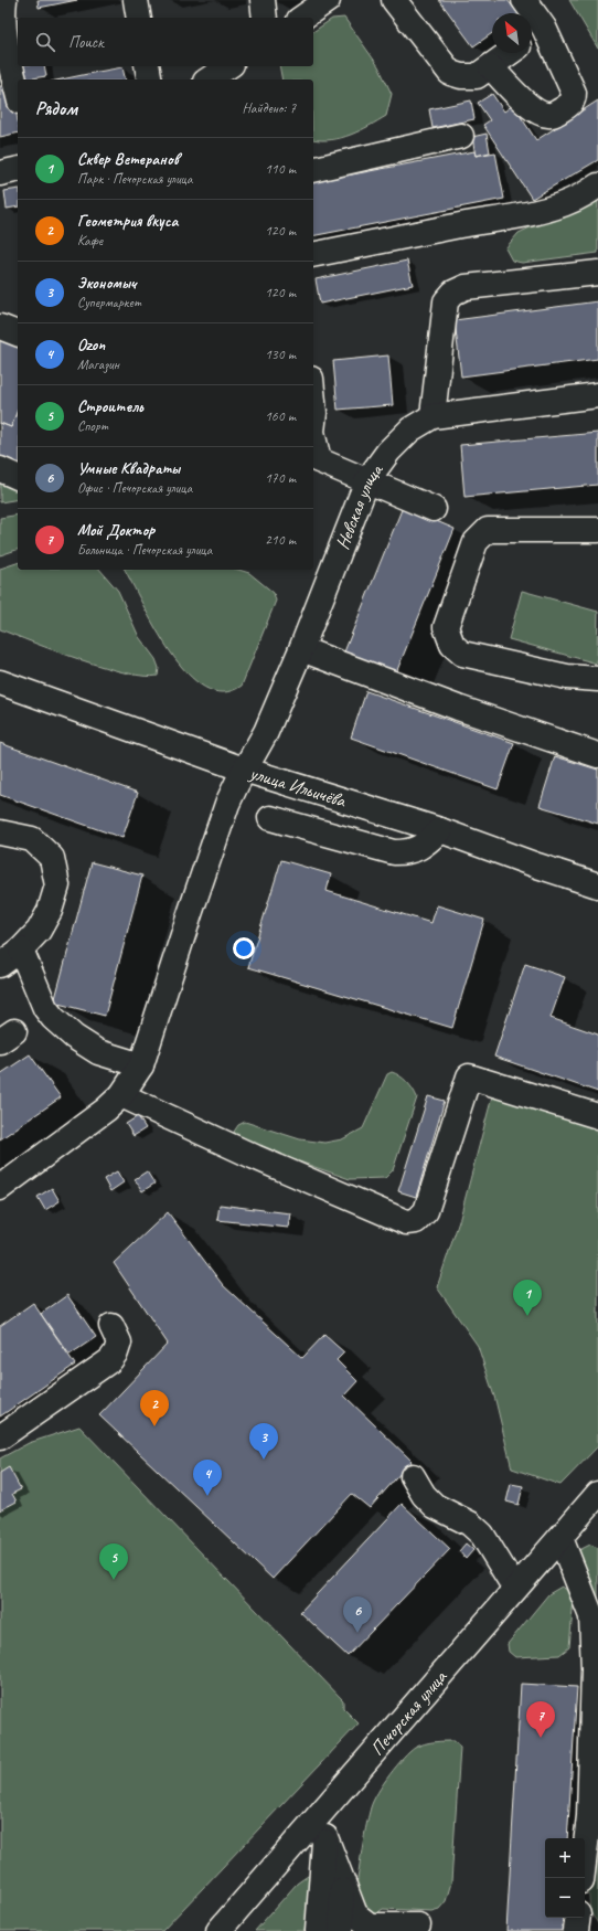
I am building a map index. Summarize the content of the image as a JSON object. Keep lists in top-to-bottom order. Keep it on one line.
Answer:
{"streets":{"street":["Невская улица","улица Ильичёва","Печорская улица"]},"crossings":[["Невская улица","улица Ильичёва"]],"north":"top left","page":{"search":"Поиск","heading":["Рядом","Найдено: 7"],"list":[{"mark":"1","name":"Сквер Ветеранов","note":"Парк · Печорская улица","value":"110 m"},{"mark":"2","name":"Геометрия вкуса","note":"Кафе","value":"120 m"},{"mark":"3","name":"Экономыч","note":"Супермаркет","value":"120 m"},{"mark":"4","name":"Ozon","note":"Магазин","value":"130 m"},{"mark":"5","name":"Строитель","note":"Спорт","value":"160 m"},{"mark":"6","name":"Умные Квадраты","note":"Офис · Печорская улица","value":"170 m"},{"mark":"7","name":"Мой Доктор","note":"Больница · Печорская улица","value":"210 m"}],"pins":["1","2","3","4","5","6","7"],"map_buttons":["+","−"]}}
